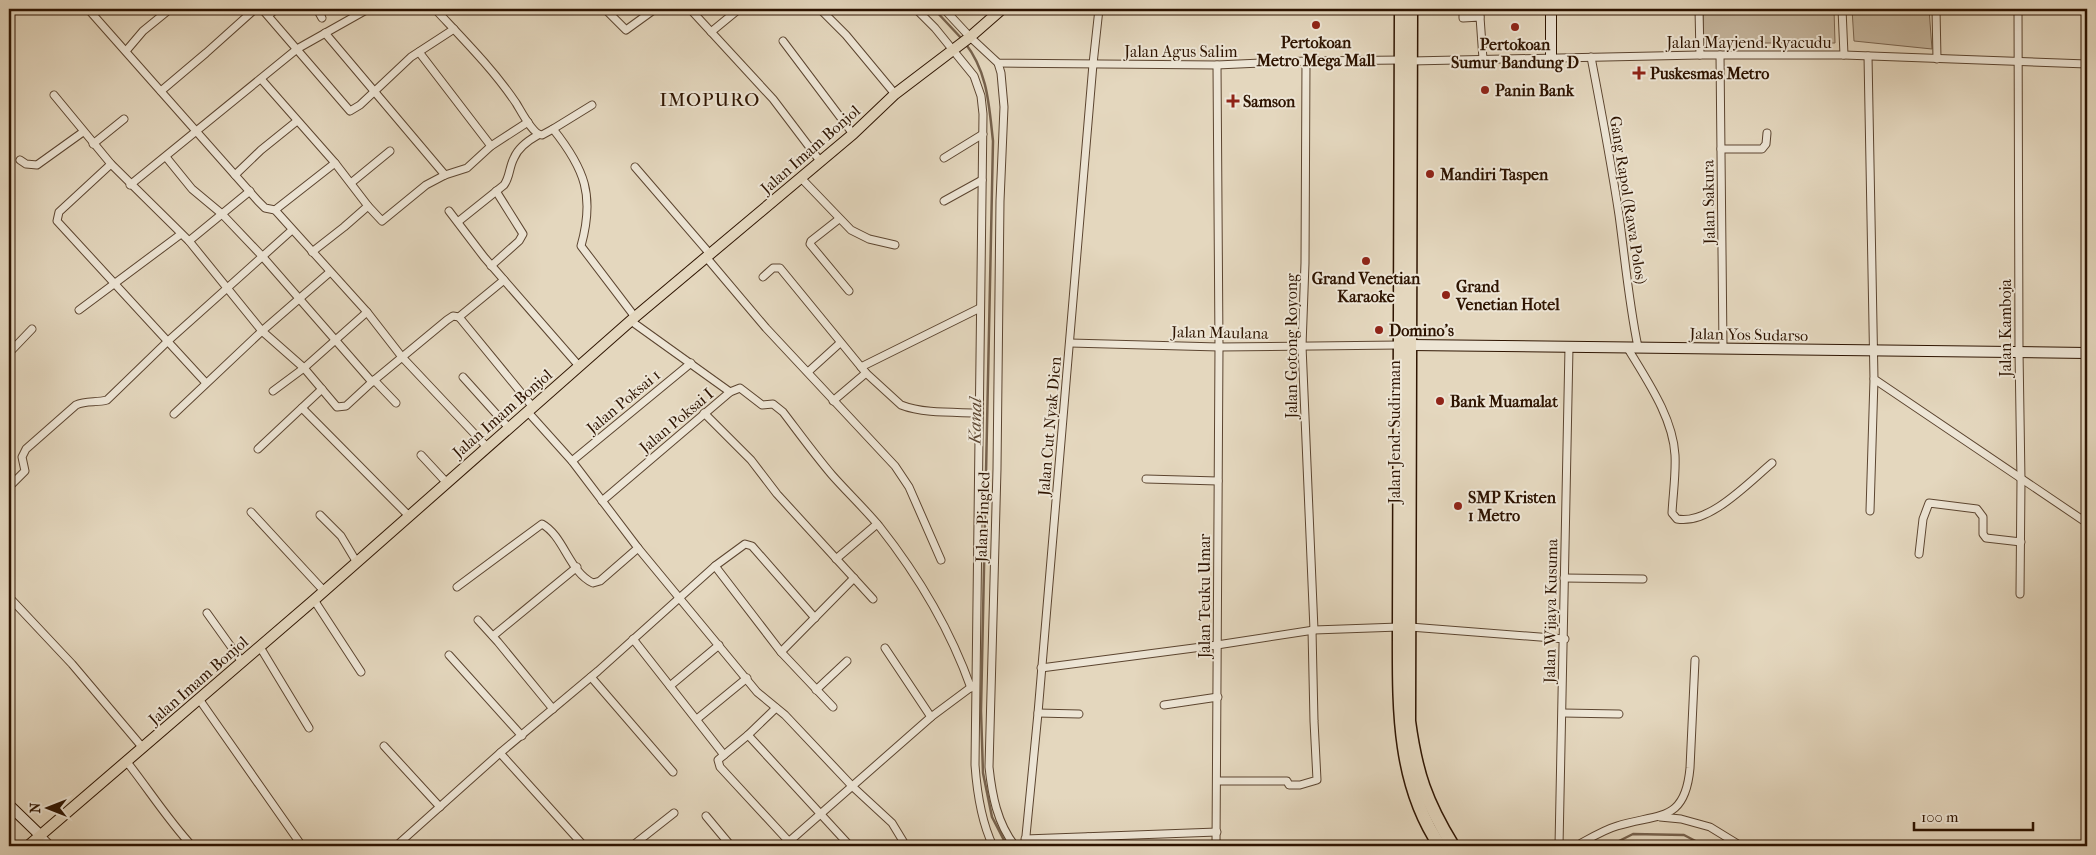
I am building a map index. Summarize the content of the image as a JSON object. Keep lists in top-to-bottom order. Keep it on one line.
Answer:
{"streets":{"highway":["Jalan Jend. Sudirman"],"main road":["Jalan Imam Bonjol"],"street":["Jalan Mayjend. Ryacudu","Jalan Agus Salim","Gang Rapol (Rawa Polos)","Jalan Sakura","Jalan Kamboja","Jalan Maulana","Jalan Yos Sudarso","Jalan Gotong Royong","Jalan Poksai 1","Jalan Poksai I","Jalan Cut Nyak Dien","Jalan Pingled","Jalan Teuku Umar","Jalan Wijaya Kusuma"]},"crossings":[["Jalan Mayjend. Ryacudu","Jalan Agus Salim"],["Jalan Mayjend. Ryacudu","Gang Rapol (Rawa Polos)"],["Jalan Mayjend. Ryacudu","Jalan Sakura"],["Jalan Mayjend. Ryacudu","Jalan Kamboja"],["Jalan Mayjend. Ryacudu","Jalan Jend. Sudirman"],["Jalan Agus Salim","Jalan Gotong Royong"],["Jalan Agus Salim","Jalan Cut Nyak Dien"],["Jalan Agus Salim","Jalan Jend. Sudirman"],["Jalan Agus Salim","Jalan Pingled"],["Jalan Agus Salim","Jalan Teuku Umar"],["Jalan Imam Bonjol","Jalan Poksai I"],["Gang Rapol (Rawa Polos)","Jalan Yos Sudarso"],["Jalan Sakura","Jalan Yos Sudarso"],["Jalan Kamboja","Jalan Yos Sudarso"],["Jalan Maulana","Jalan Yos Sudarso"],["Jalan Maulana","Jalan Gotong Royong"],["Jalan Maulana","Jalan Cut Nyak Dien"],["Jalan Maulana","Jalan Jend. Sudirman"],["Jalan Maulana","Jalan Teuku Umar"],["Jalan Yos Sudarso","Jalan Jend. Sudirman"],["Jalan Yos Sudarso","Jalan Wijaya Kusuma"],["Jalan Gotong Royong","Jalan Teuku Umar"],["Jalan Poksai 1","Jalan Poksai I"]],"districts":["IMOPURO"],"water":["Kanal"],"places":{"other":["Pertokoan Metro Mega Mall","Pertokoan Sumur Bandung D","Panin Bank","Mandiri Taspen","Grand Venetian Karaoke","Grand Venetian Hotel","Domino's","Bank Muamalat","SMP Kristen 1 Metro"],"health":["Puskesmas Metro","Samson"]},"scale_bar":"100 m","north":"left"}
